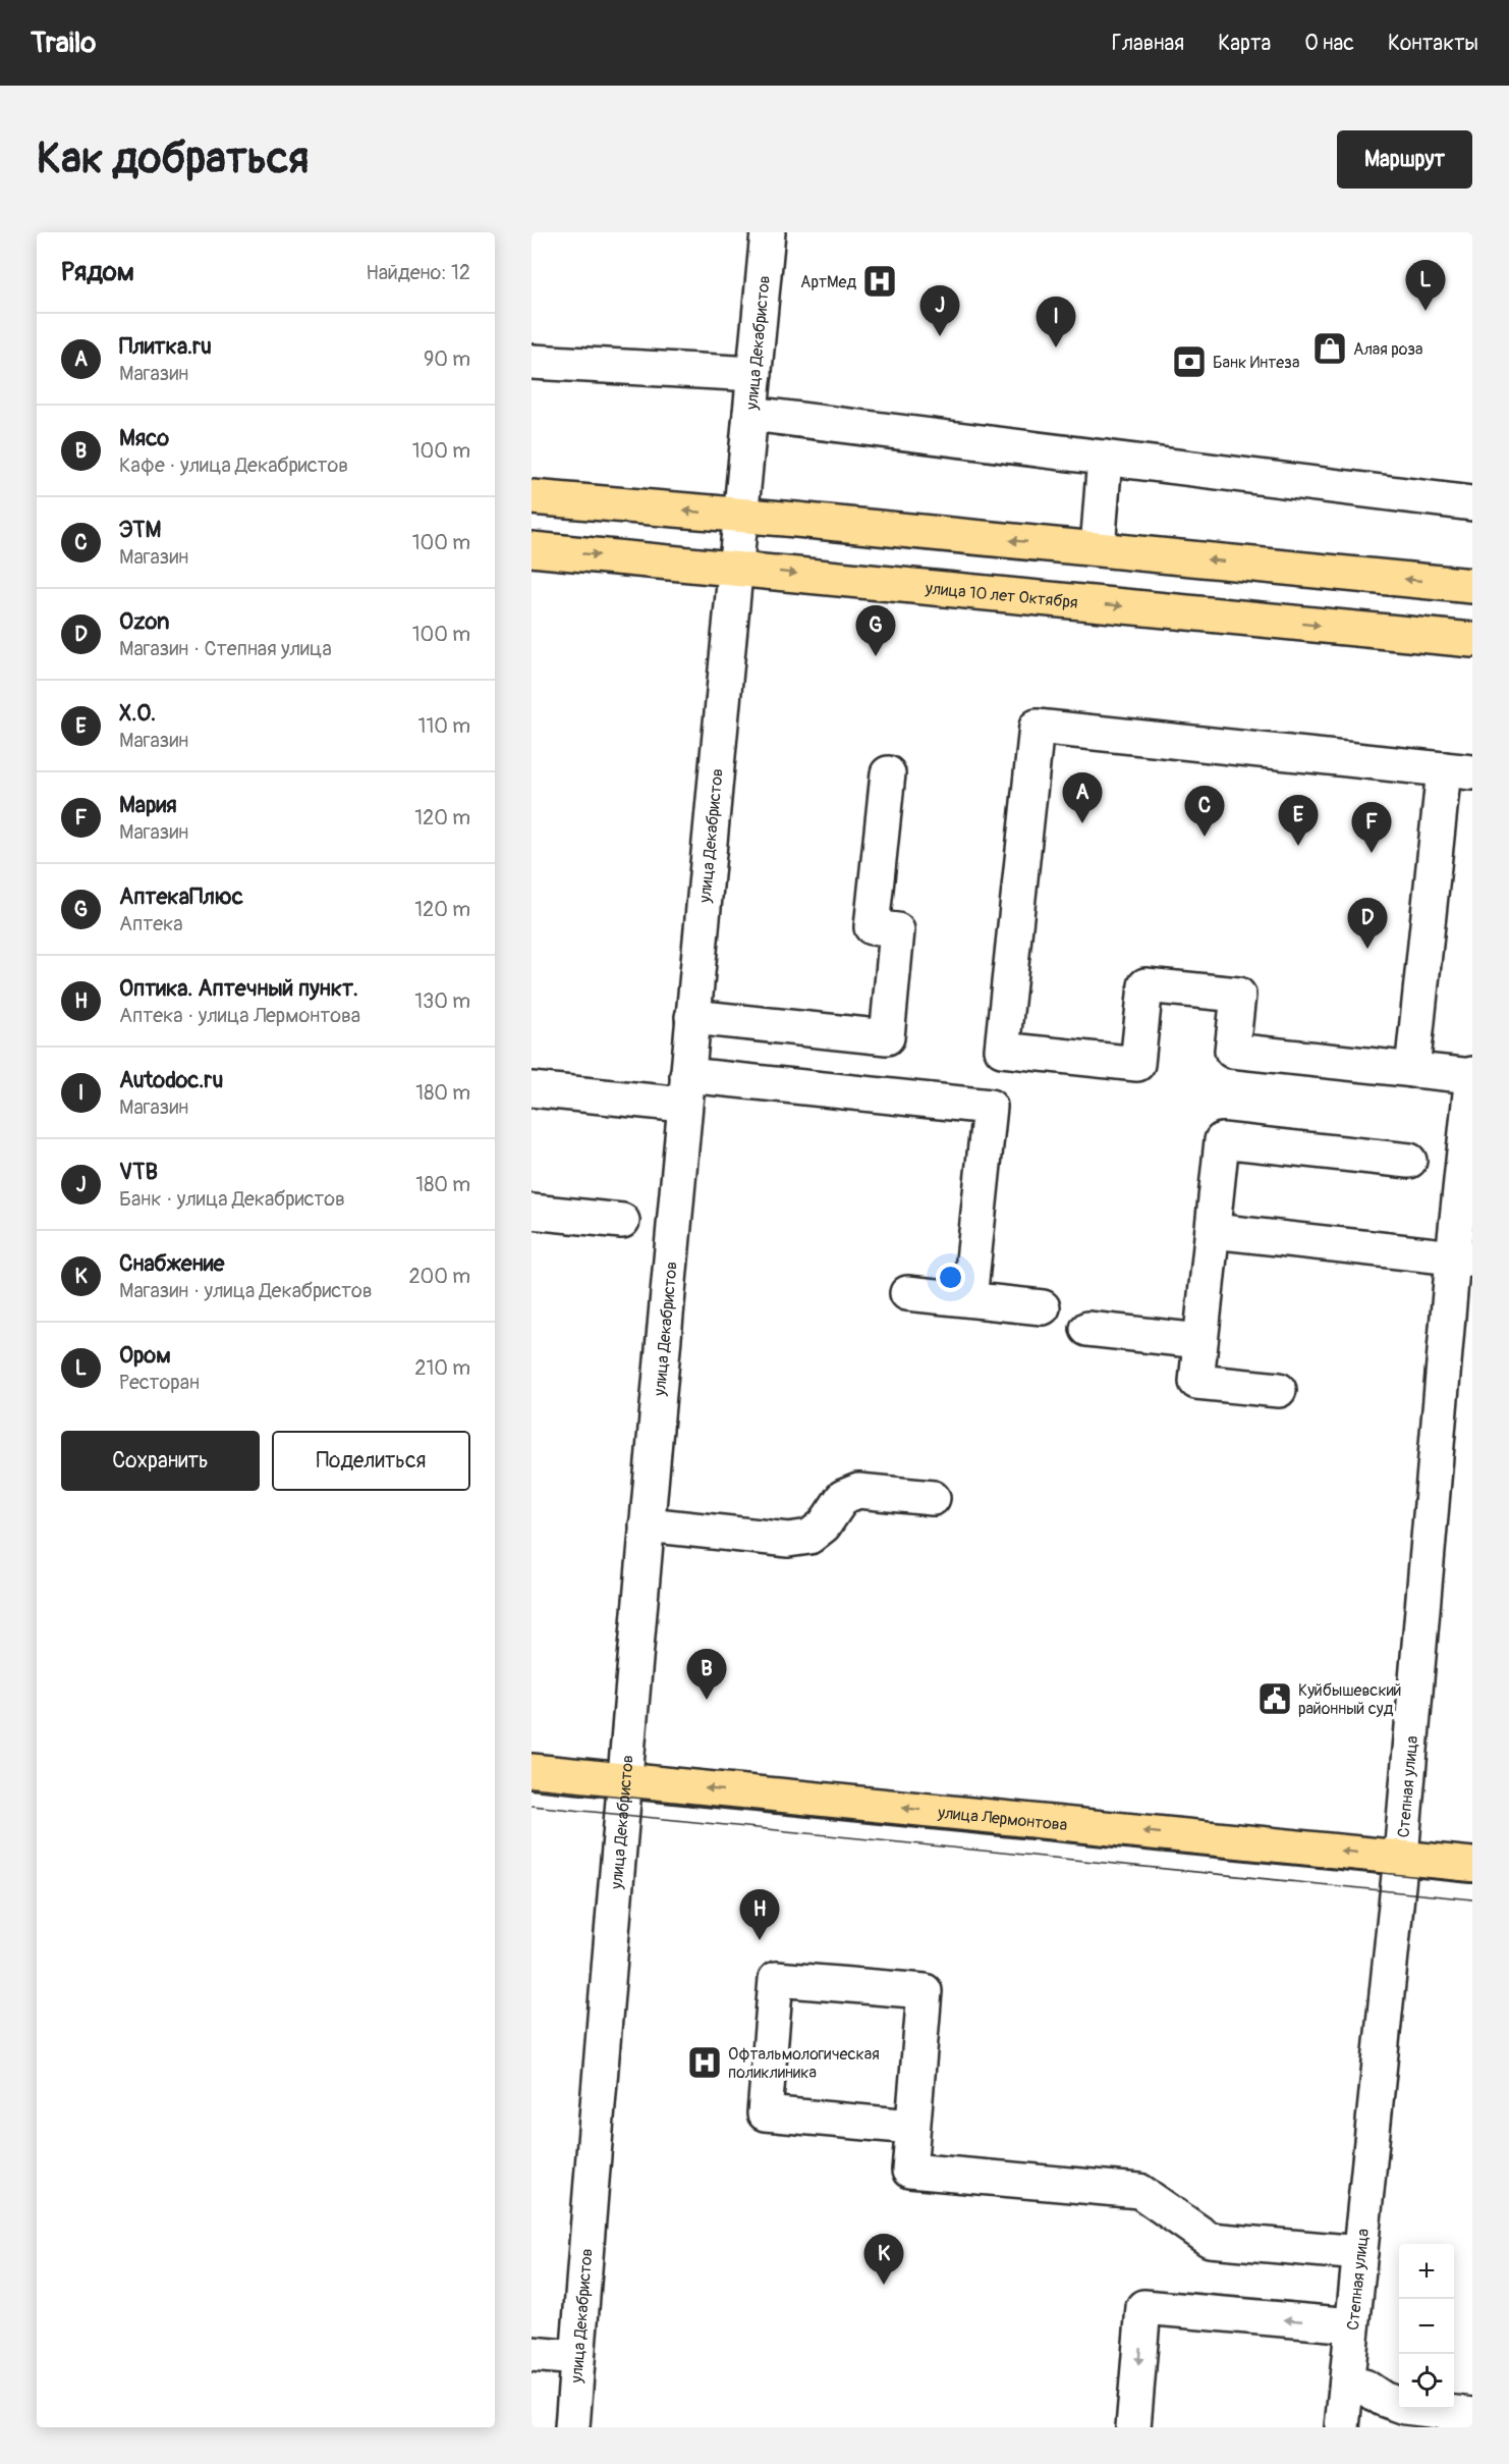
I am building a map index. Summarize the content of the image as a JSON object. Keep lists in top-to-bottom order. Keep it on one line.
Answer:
{"streets":{"main road":["улица 10 лет Октября","улица Лермонтова"],"street":["улица Декабристов","Степная улица"]},"crossings":[["улица Декабристов","улица 10 лет Октября"],["улица Декабристов","улица Лермонтова"],["Степная улица","улица Лермонтова"]],"one_way":["улица Лермонтова"],"places":{"hospital":["АртМед","Офтальмологическая поликлиника"],"shop":["Алая роза"],"bank":["Банк Интеза"],"public building":["Куйбышевский районный суд"]},"page":{"header":"Trailo","nav":["Главная","Карта","О нас","Контакты"],"buttons":["Маршрут",["Сохранить","Поделиться"]],"title":"Как добраться","heading":["Рядом","Найдено: 12"],"pins":["L","J","I","G","A","C","E","F","D","B","H","K"],"list":[{"mark":"A","name":"Плитка.ru","note":"Магазин","value":"90 m"},{"mark":"B","name":"Мясо","note":"Кафе · улица Декабристов","value":"100 m"},{"mark":"C","name":"ЭТМ","note":"Магазин","value":"100 m"},{"mark":"D","name":"Ozon","note":"Магазин · Степная улица","value":"100 m"},{"mark":"E","name":"X.O.","note":"Магазин","value":"110 m"},{"mark":"F","name":"Мария","note":"Магазин","value":"120 m"},{"mark":"G","name":"АптекаПлюс","note":"Аптека","value":"120 m"},{"mark":"H","name":"Оптика. Аптечный пункт.","note":"Аптека · улица Лермонтова","value":"130 m"},{"mark":"I","name":"Autodoc.ru","note":"Магазин","value":"180 m"},{"mark":"J","name":"VTB","note":"Банк · улица Декабристов","value":"180 m"},{"mark":"K","name":"Снабжение","note":"Магазин · улица Декабристов","value":"200 m"},{"mark":"L","name":"Ором","note":"Ресторан","value":"210 m"}],"map_buttons":["+","−"]}}
